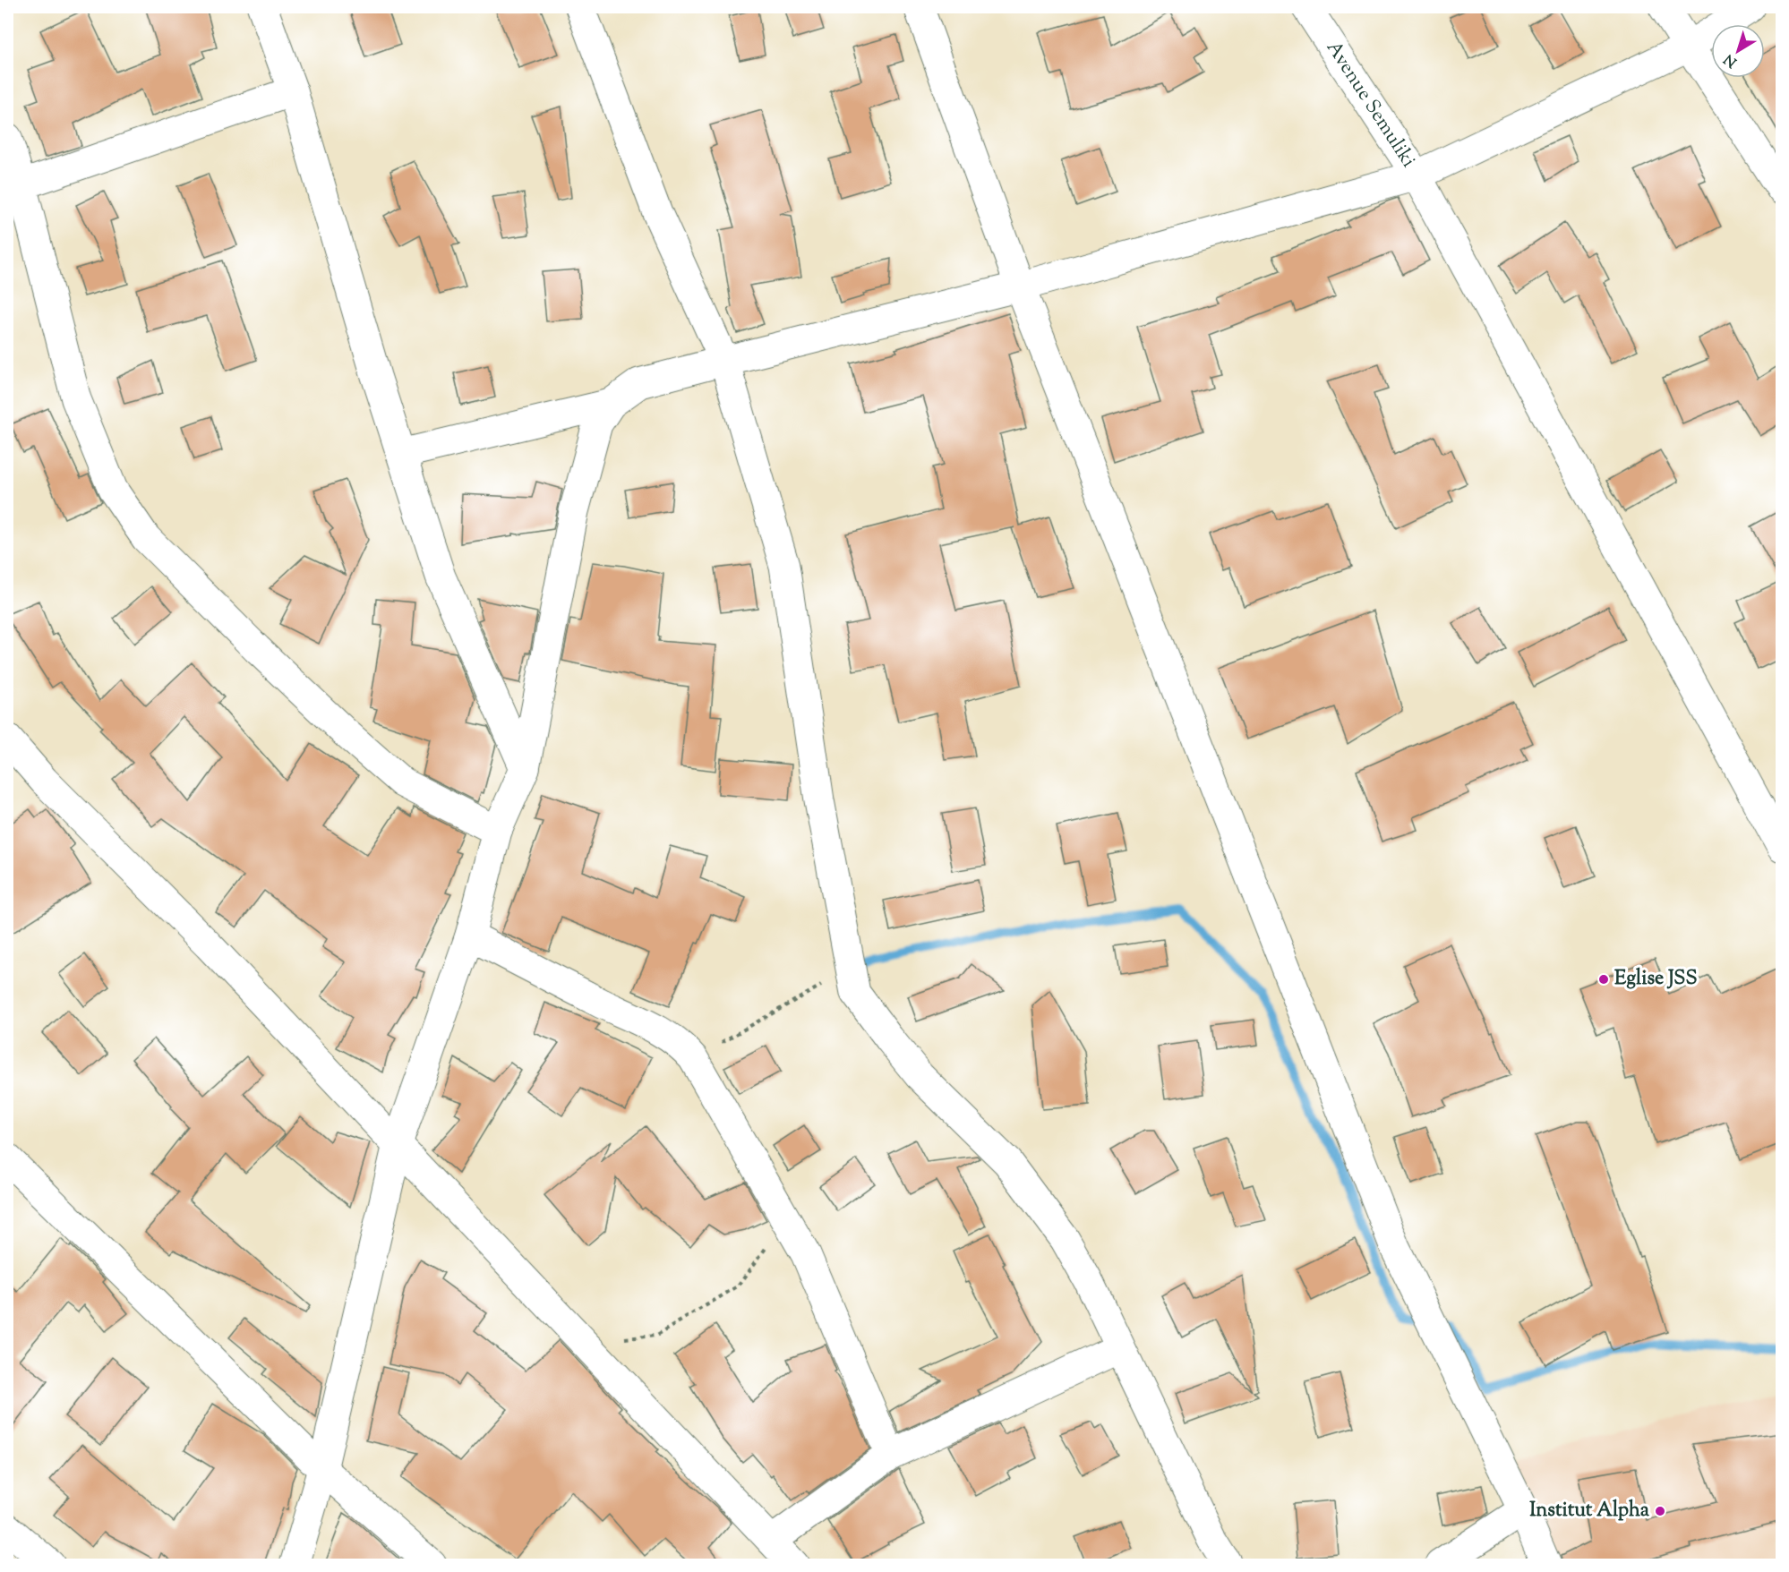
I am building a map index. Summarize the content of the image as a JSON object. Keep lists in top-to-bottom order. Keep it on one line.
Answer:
{"streets":{"street":["Avenue Semuliki"]},"places":["Eglise JSS","Institut Alpha"],"north":"bottom left"}
